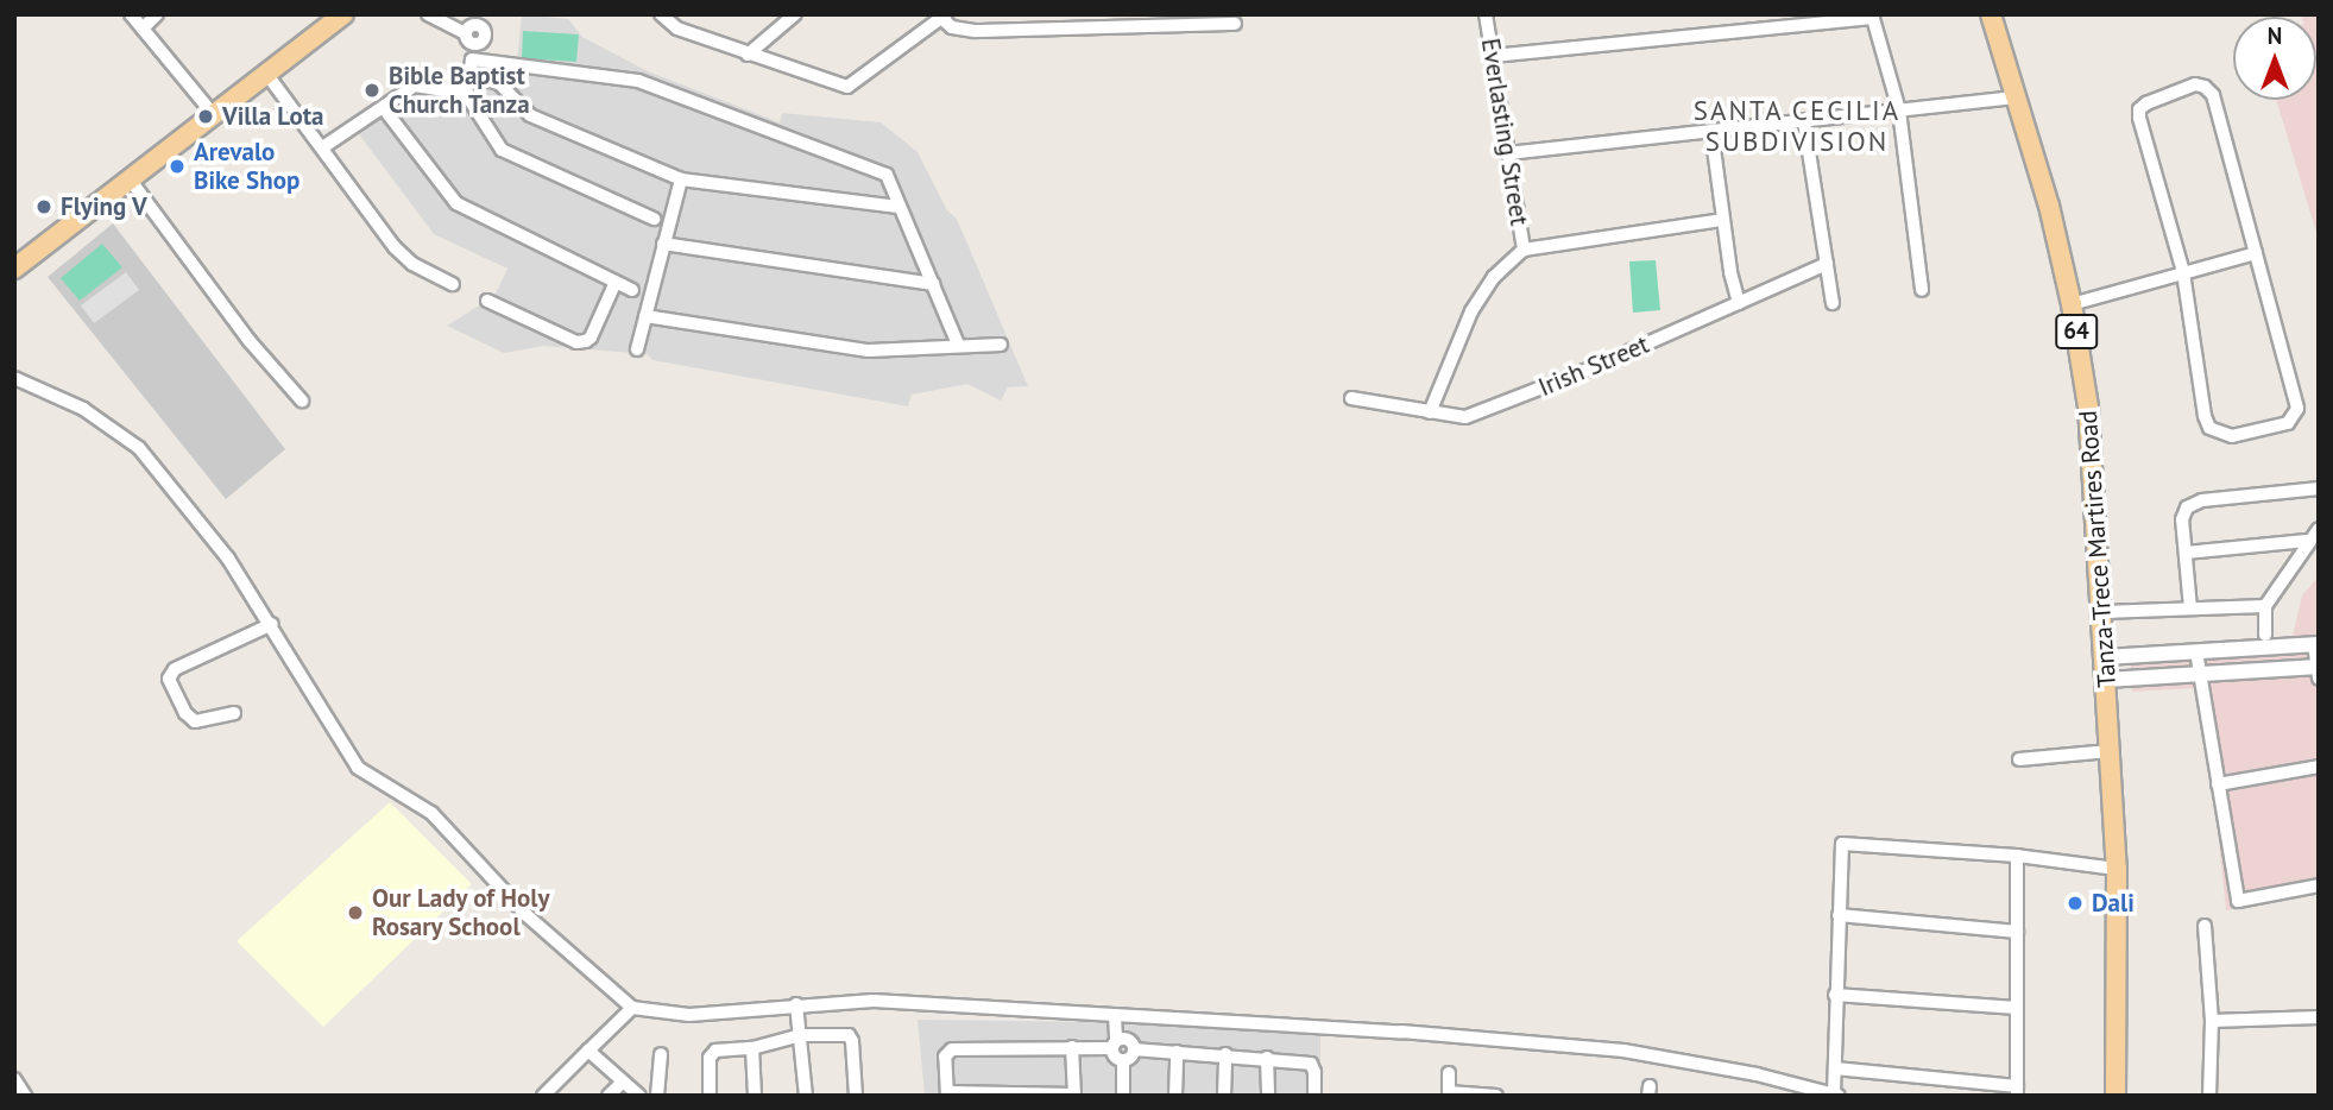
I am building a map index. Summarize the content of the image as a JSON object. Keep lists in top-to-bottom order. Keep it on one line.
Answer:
{"streets":{"main road":["64","Tanza-Trece Martires Road"],"street":["Everlasting Street","Irish Street"]},"districts":["SANTA CECILIA SUBDIVISION"],"places":["Bible Baptist Church Tanza","Villa Lota","Arevalo Bike Shop","Flying V","Dali","Our Lady of Holy Rosary School"],"north":"top"}
